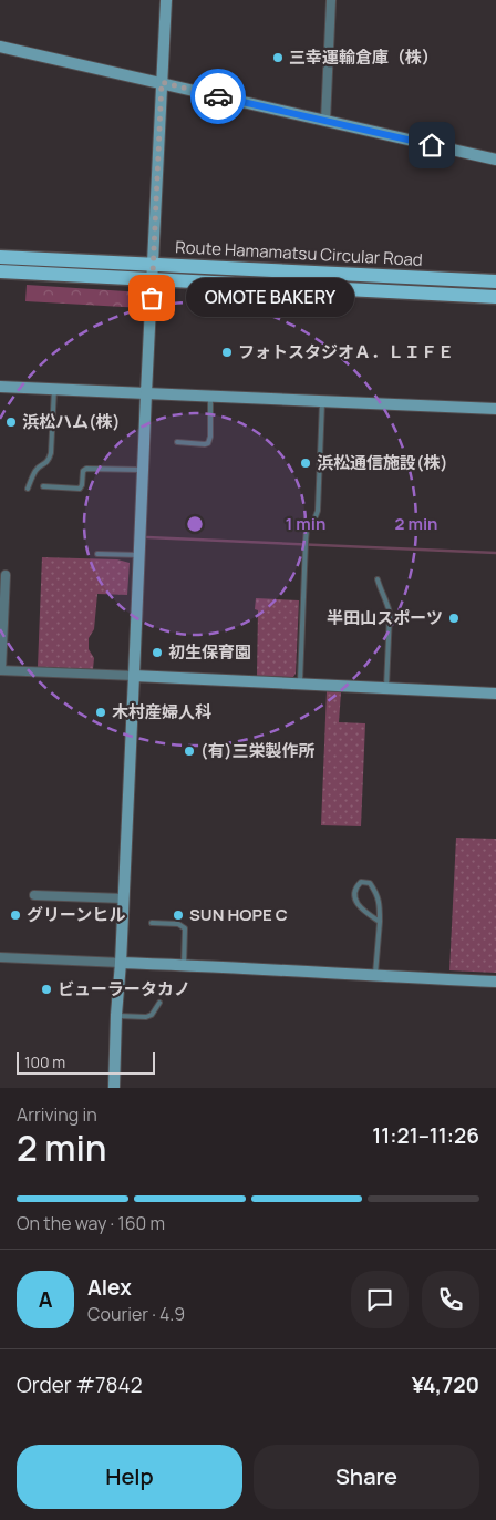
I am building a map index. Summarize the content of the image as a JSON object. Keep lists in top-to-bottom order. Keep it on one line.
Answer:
{"streets":{"main road":["Route Hamamatsu Circular Road"]},"places":["三幸運輸倉庫（株）","OMOTE BAKERY","フォトスタジオＡ．ＬＩＦＥ","浜松ハム(株)","浜松通信施設(株)","半田山スポーツ","初生保育園","木村産婦人科","(有)三栄製作所","グリーンヒル","SUN HOPE C","ビューラータカノ"],"scale_bar":"100 m","page":{"bubble":"OMOTE BAKERY","scale":"100 m","heading":["2 min","Arriving in","11:21–11:26"],"panel":["Alex","Courier · 4.9","Order #7842","¥4,720"],"bar":"On the way · 160 m","round":"A","buttons":["Help","Share"]},"rings":["1 min","2 min"]}
